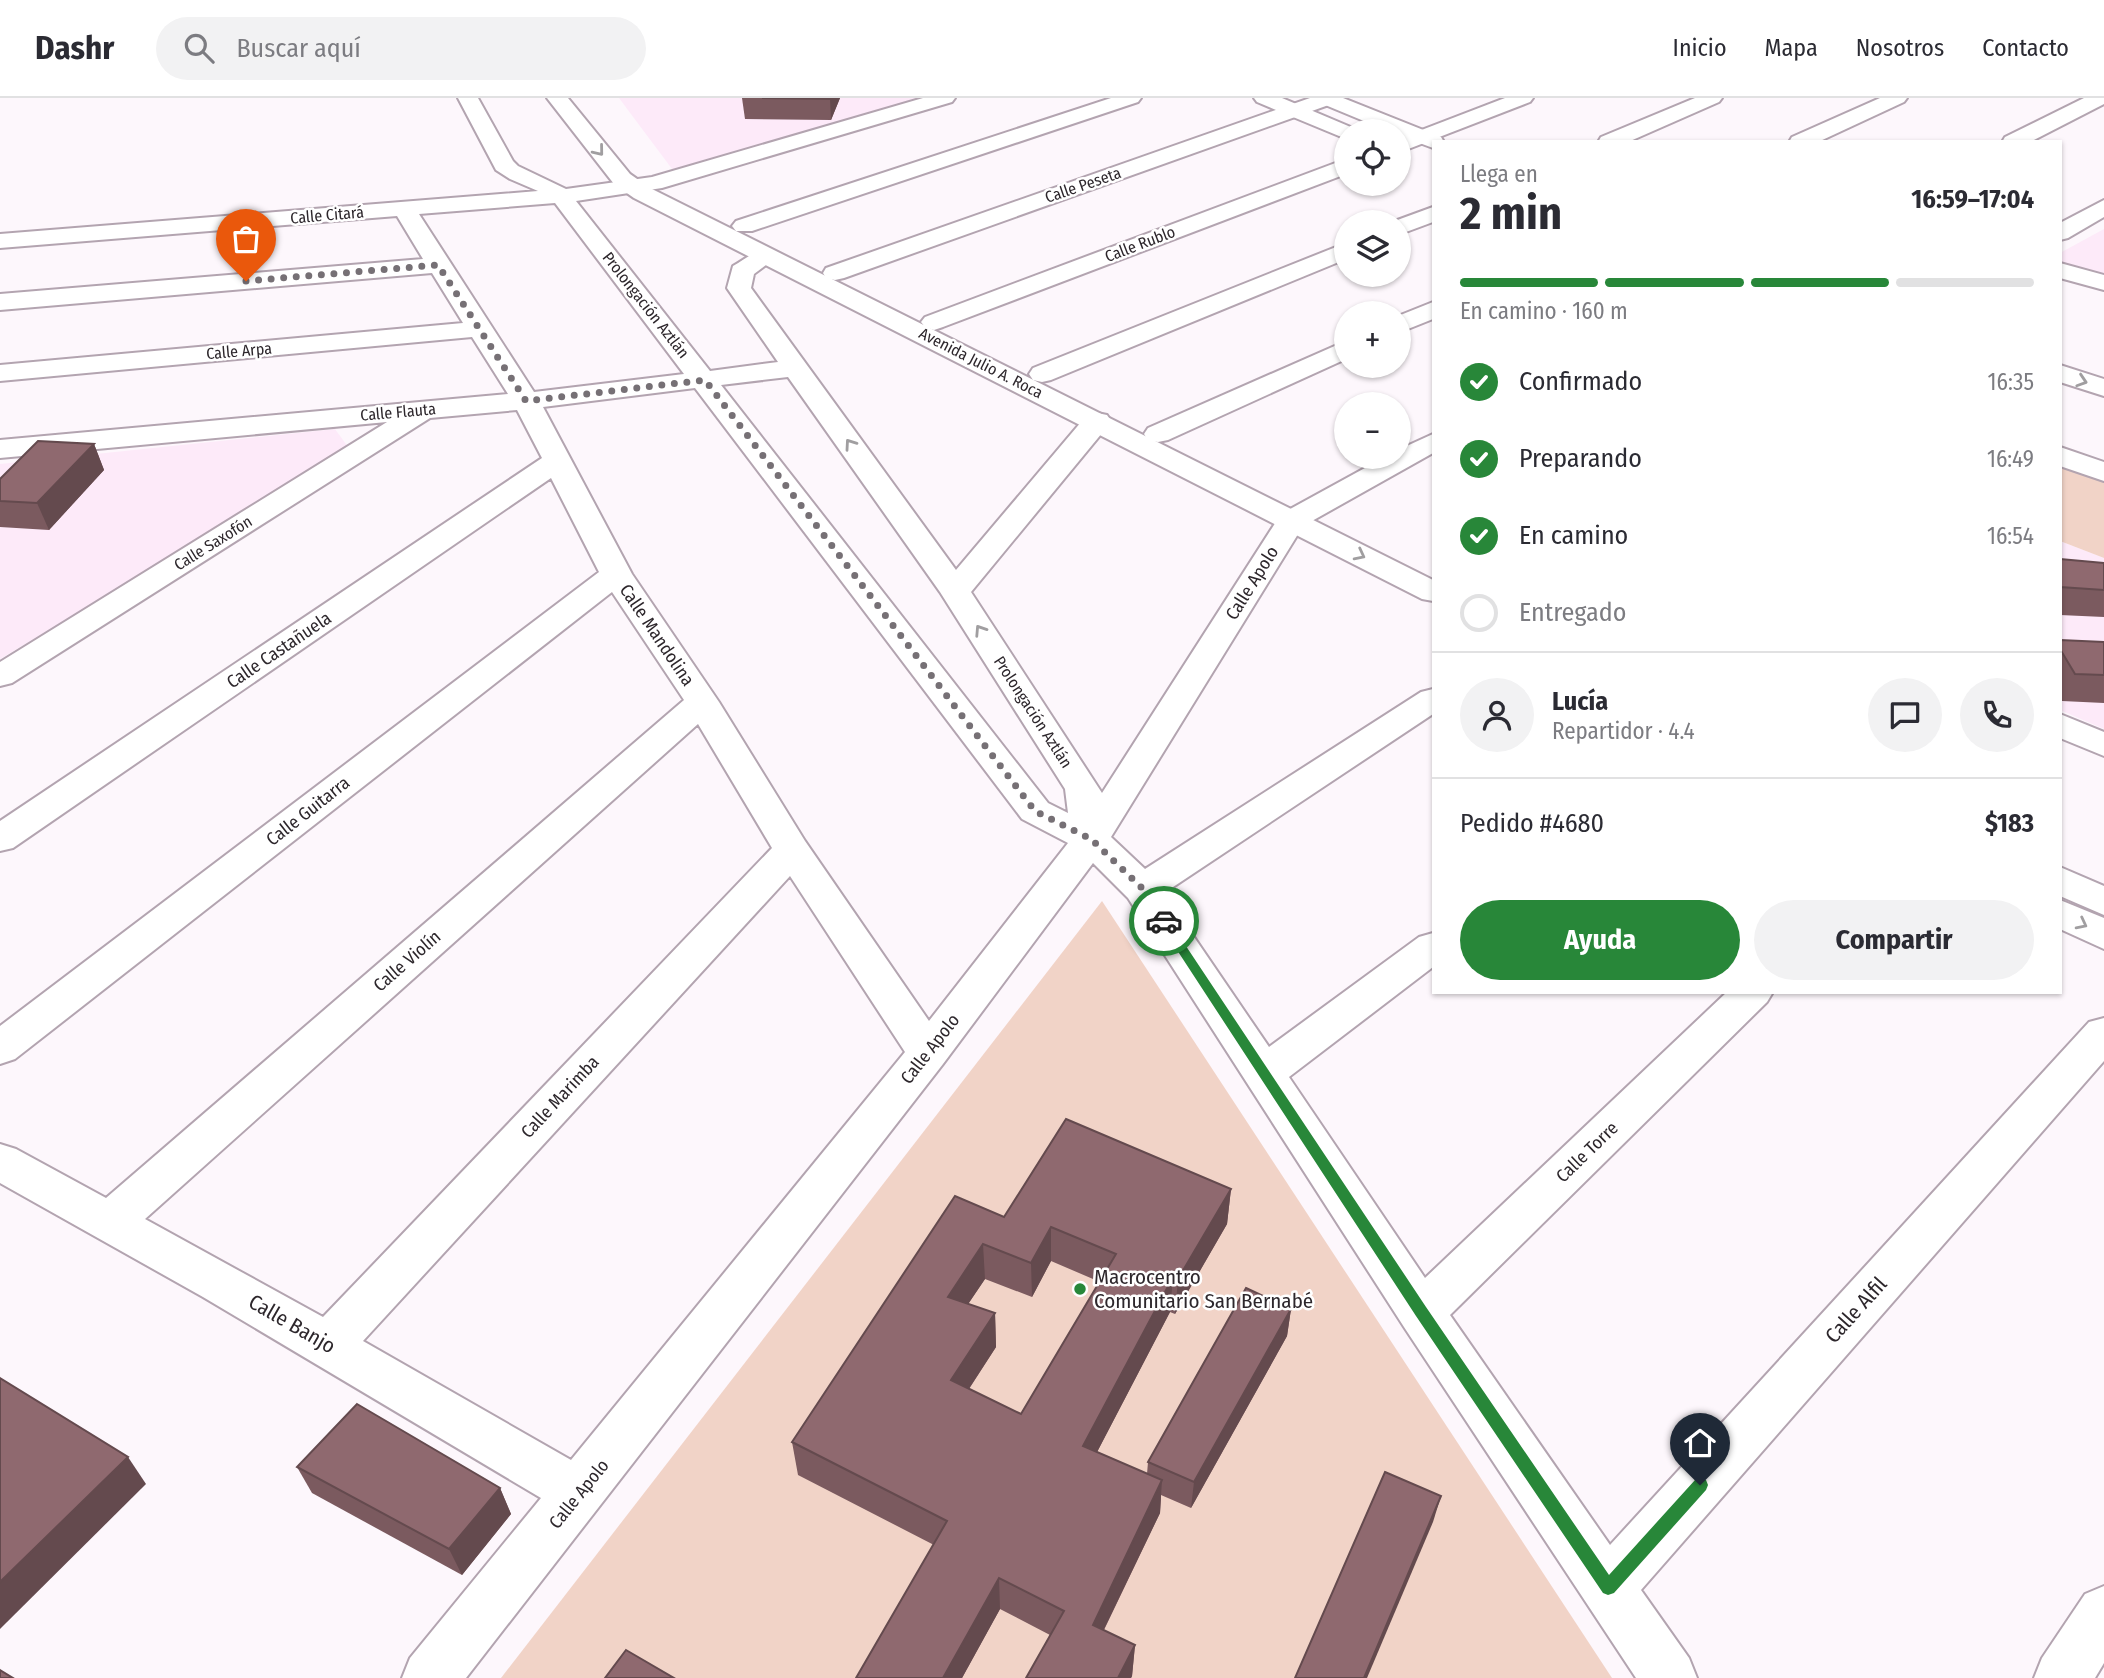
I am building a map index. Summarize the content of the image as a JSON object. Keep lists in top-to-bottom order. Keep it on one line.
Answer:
{"streets":{"street":["Calle Peseta","Calle Citará","Calle Rublo","Prolongación Aztlán","Calle Arpa","Avenida Julio A. Roca","Calle Flauta","Calle Saxofón","Calle Apolo","Calle Mandolina","Calle Castañuela","Calle Guitarra","Calle Violín","Calle Marimba","Calle Torre","Calle Alfil","Calle Banjo"]},"crossings":[["Calle Peseta","Avenida Julio A. Roca"],["Calle Citará","Prolongación Aztlán"],["Calle Citará","Avenida Julio A. Roca"],["Calle Citará","Calle Mandolina"],["Calle Rublo","Avenida Julio A. Roca"],["Prolongación Aztlán","Avenida Julio A. Roca"],["Prolongación Aztlán","Calle Flauta"],["Prolongación Aztlán","Calle Apolo"],["Prolongación Aztlán","Calle Torre"],["Prolongación Aztlán","Calle Alfil"],["Calle Arpa","Calle Mandolina"],["Avenida Julio A. Roca","Calle Apolo"],["Calle Flauta","Calle Saxofón"],["Calle Flauta","Calle Mandolina"],["Calle Apolo","Calle Mandolina"],["Calle Apolo","Calle Banjo"],["Calle Mandolina","Calle Castañuela"],["Calle Mandolina","Calle Guitarra"],["Calle Mandolina","Calle Violín"],["Calle Mandolina","Calle Marimba"],["Calle Violín","Calle Banjo"],["Calle Marimba","Calle Banjo"]],"places":["Macrocentro Comunitario San Bernabé"],"page":{"header":"Dashr","search":"Buscar aquí","nav":["Inicio","Mapa","Nosotros","Contacto"],"map_buttons":["+","−"],"heading":["2 min","Llega en","16:59–17:04"],"panel":["Lucía","Repartidor · 4.4","Pedido #4680","$183"],"bar":"En camino · 160 m","list":[["Confirmado","16:35"],["Preparando","16:49"],["En camino","16:54"],"Entregado"],"buttons":["Ayuda","Compartir"]}}
